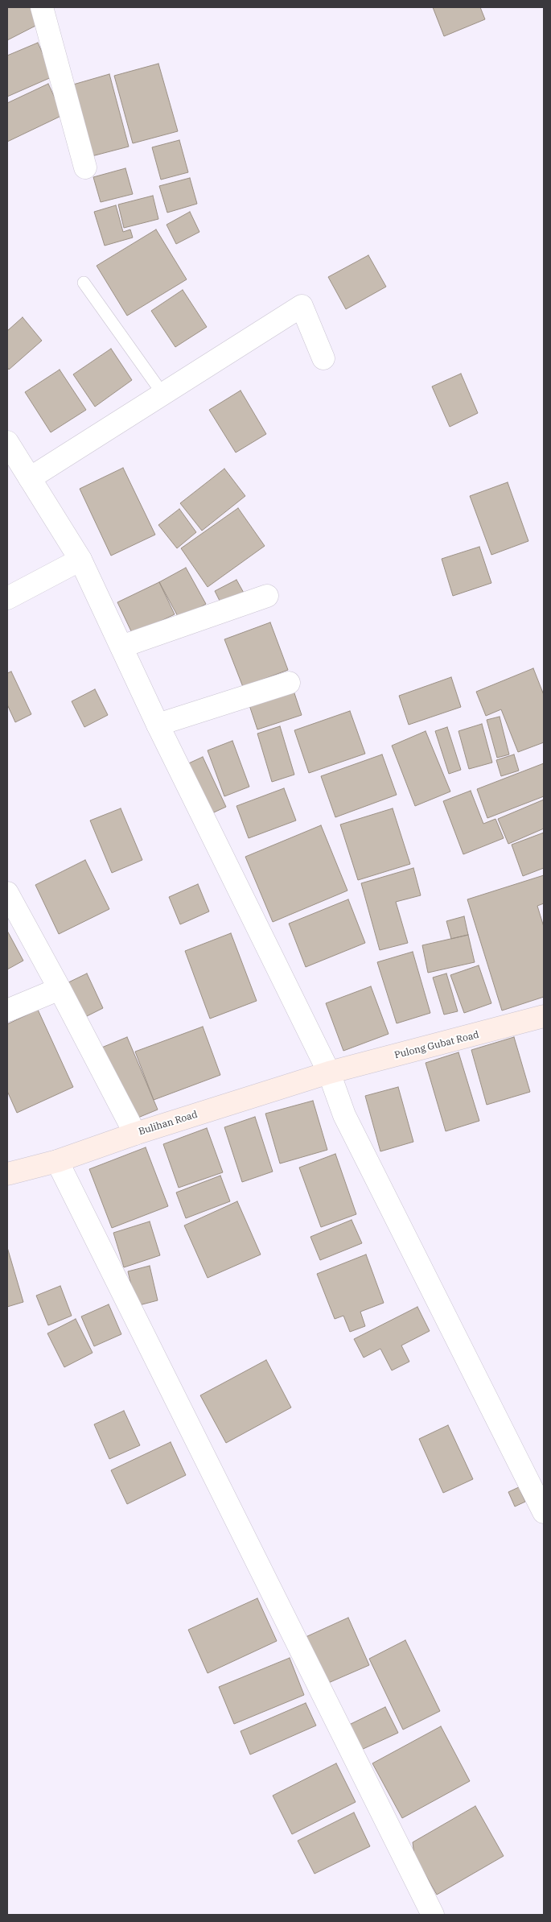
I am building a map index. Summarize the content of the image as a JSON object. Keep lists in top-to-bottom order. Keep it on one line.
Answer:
{"streets":{"main road":["Pulong Gubat Road","Bulihan Road"]},"crossings":[["Pulong Gubat Road","Bulihan Road"]]}
